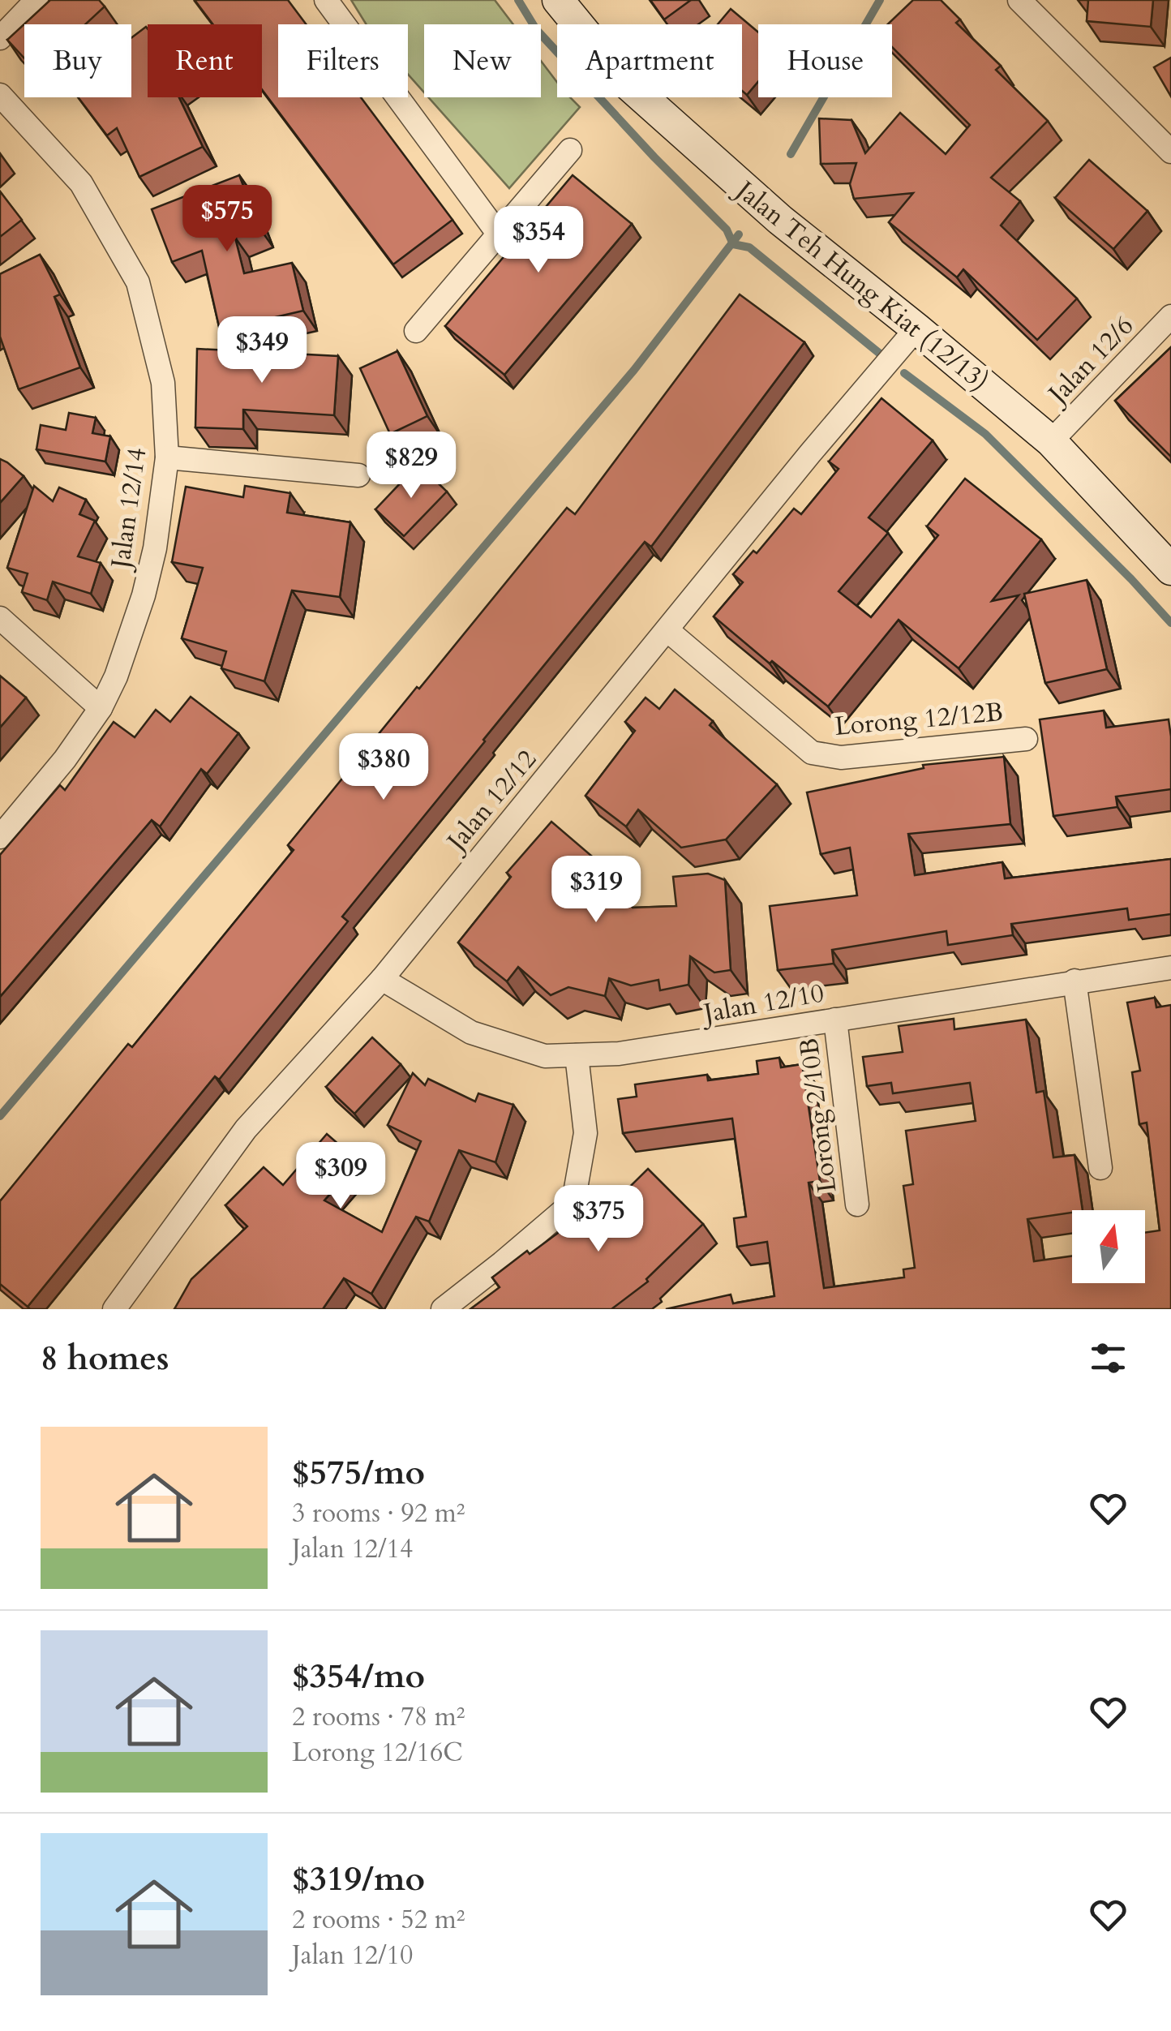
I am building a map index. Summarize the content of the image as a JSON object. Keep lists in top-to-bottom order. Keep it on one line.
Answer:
{"streets":{"street":["Jalan Teh Hung Kiat (12/13)","Jalan 12/6","Jalan 12/14","Lorong 12/12B","Jalan 12/12","Jalan 12/10","Lorong 2/10B"]},"crossings":[["Jalan Teh Hung Kiat (12/13)","Jalan 12/6"],["Jalan Teh Hung Kiat (12/13)","Jalan 12/12"],["Lorong 12/12B","Jalan 12/12"],["Jalan 12/12","Jalan 12/10"],["Jalan 12/10","Lorong 2/10B"]],"north":"top","page":{"chip":["Buy","Rent","Filters","New","Apartment","House"],"price":["$575","$354","$349","$829","$380","$319","$309","$375"],"heading":"8 homes","list":[{"name":"$575/mo","note":"3 rooms · 92 m² · Jalan 12/14"},{"name":"$354/mo","note":"2 rooms · 78 m² · Lorong 12/16C"},{"name":"$319/mo","note":"2 rooms · 52 m² · Jalan 12/10"}]}}
